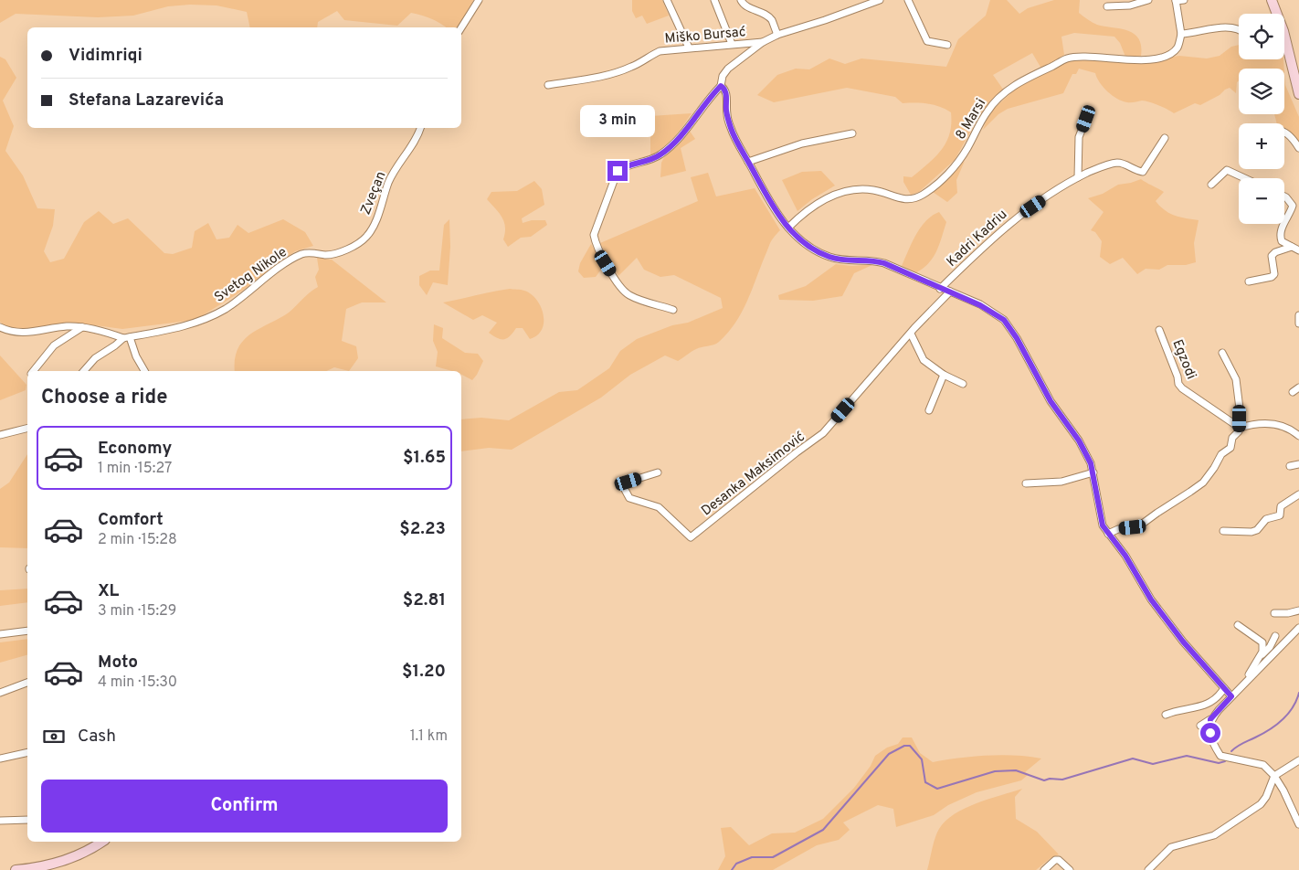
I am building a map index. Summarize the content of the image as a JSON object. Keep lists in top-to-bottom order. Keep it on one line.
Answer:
{"streets":{"street":["Miško Bursać","8 Marsi","Zveçan","Kadri Kadriu","Svetog Nikole","Egzodi","Desanka Maksimović"]},"crossings":[["Zveçan","Svetog Nikole"]],"page":{"map_buttons":["+","−"],"banner":["Vidimriqi","Stefana Lazarevića"],"bubble":"3 min","heading":"Choose a ride","list":[{"name":"Economy","note":"1 min · 15:27","value":"$1.65"},{"name":"Comfort","note":"2 min · 15:28","value":"$2.23"},{"name":"XL","note":"3 min · 15:29","value":"$2.81"},{"name":"Moto","note":"4 min · 15:30","value":"$1.20"}],"pay":["Cash","1.1 km"],"buttons":"Confirm"}}
